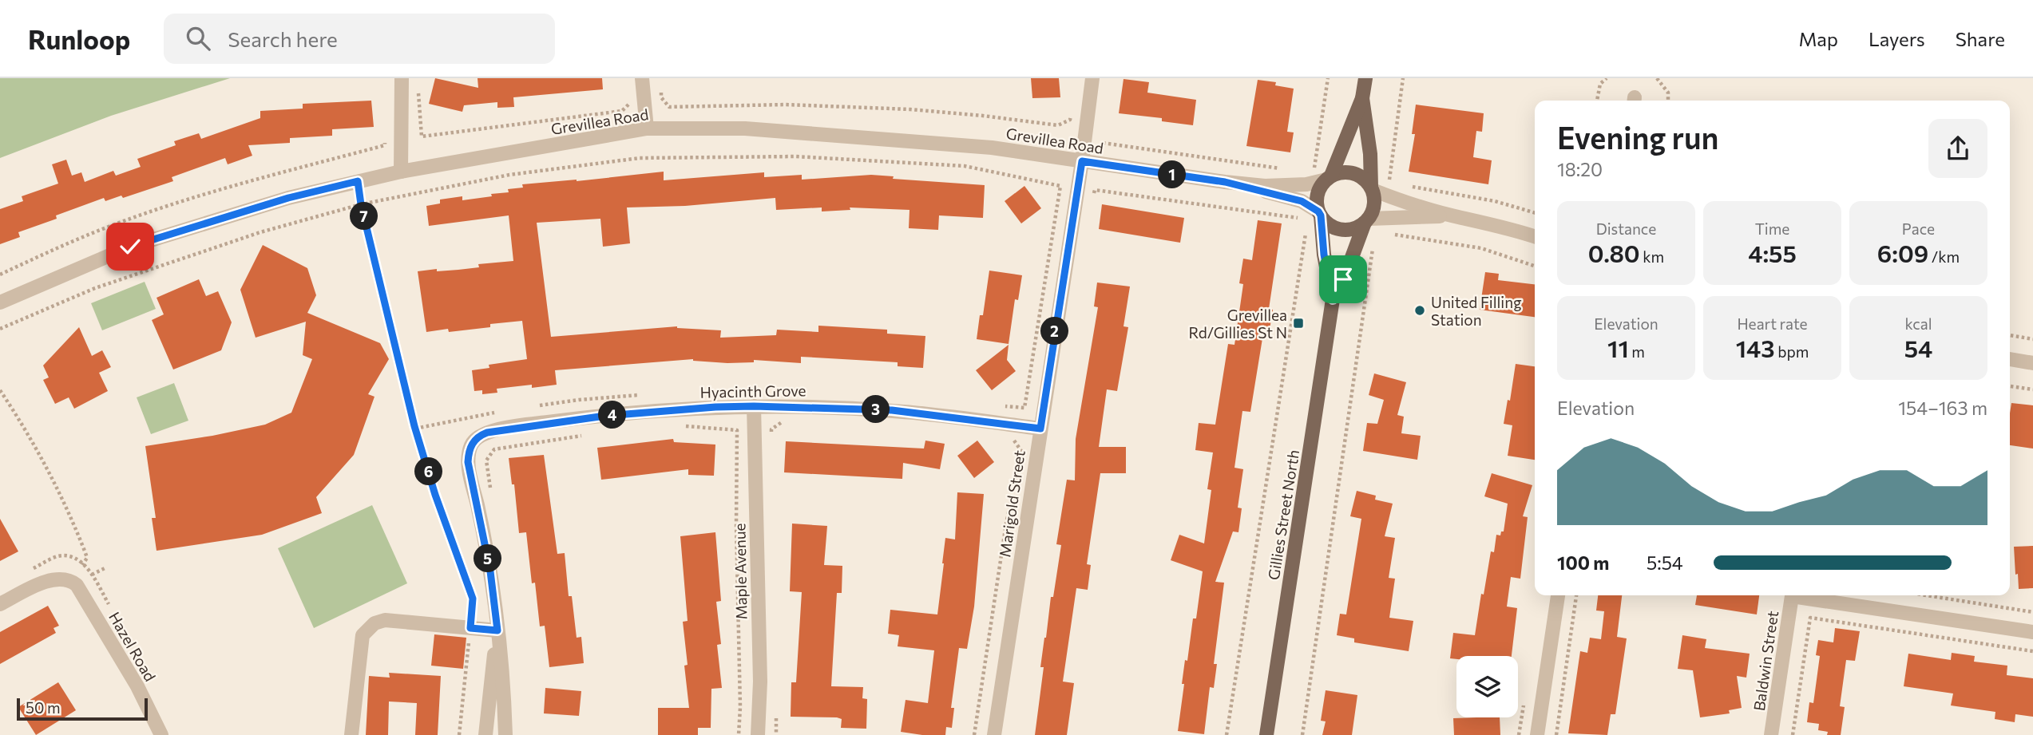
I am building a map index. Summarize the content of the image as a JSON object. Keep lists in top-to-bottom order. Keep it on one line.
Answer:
{"streets":{"main road":["Gillies Street North"],"street":["Grevillea Road","Hyacinth Grove","Marigold Street","Maple Avenue","Hazel Road","Baldwin Street"]},"crossings":[["Grevillea Road","Marigold Street"],["Grevillea Road","Gillies Street North"],["Hyacinth Grove","Marigold Street"],["Hyacinth Grove","Maple Avenue"]],"places":{"other":["United Filling Station"],"transit":["Grevillea Rd/Gillies St N"]},"scale_bar":"50 m","page":{"header":"Runloop","search":"Search here","nav":["Map","Layers","Share"],"heading":["Evening run","18:20"],"pins":["1","7","2","3","4","6","5"],"stats":[["Distance","0.80 km"],["Time","4:55"],["Pace","6:09 /km"],["Elevation","11 m"],["Heart rate","143 bpm"],["kcal","54"]],"chart":["Elevation","154–163 m"],"list":[{"name":"100 m","note":"5:54"}],"scale":"50 m"}}
